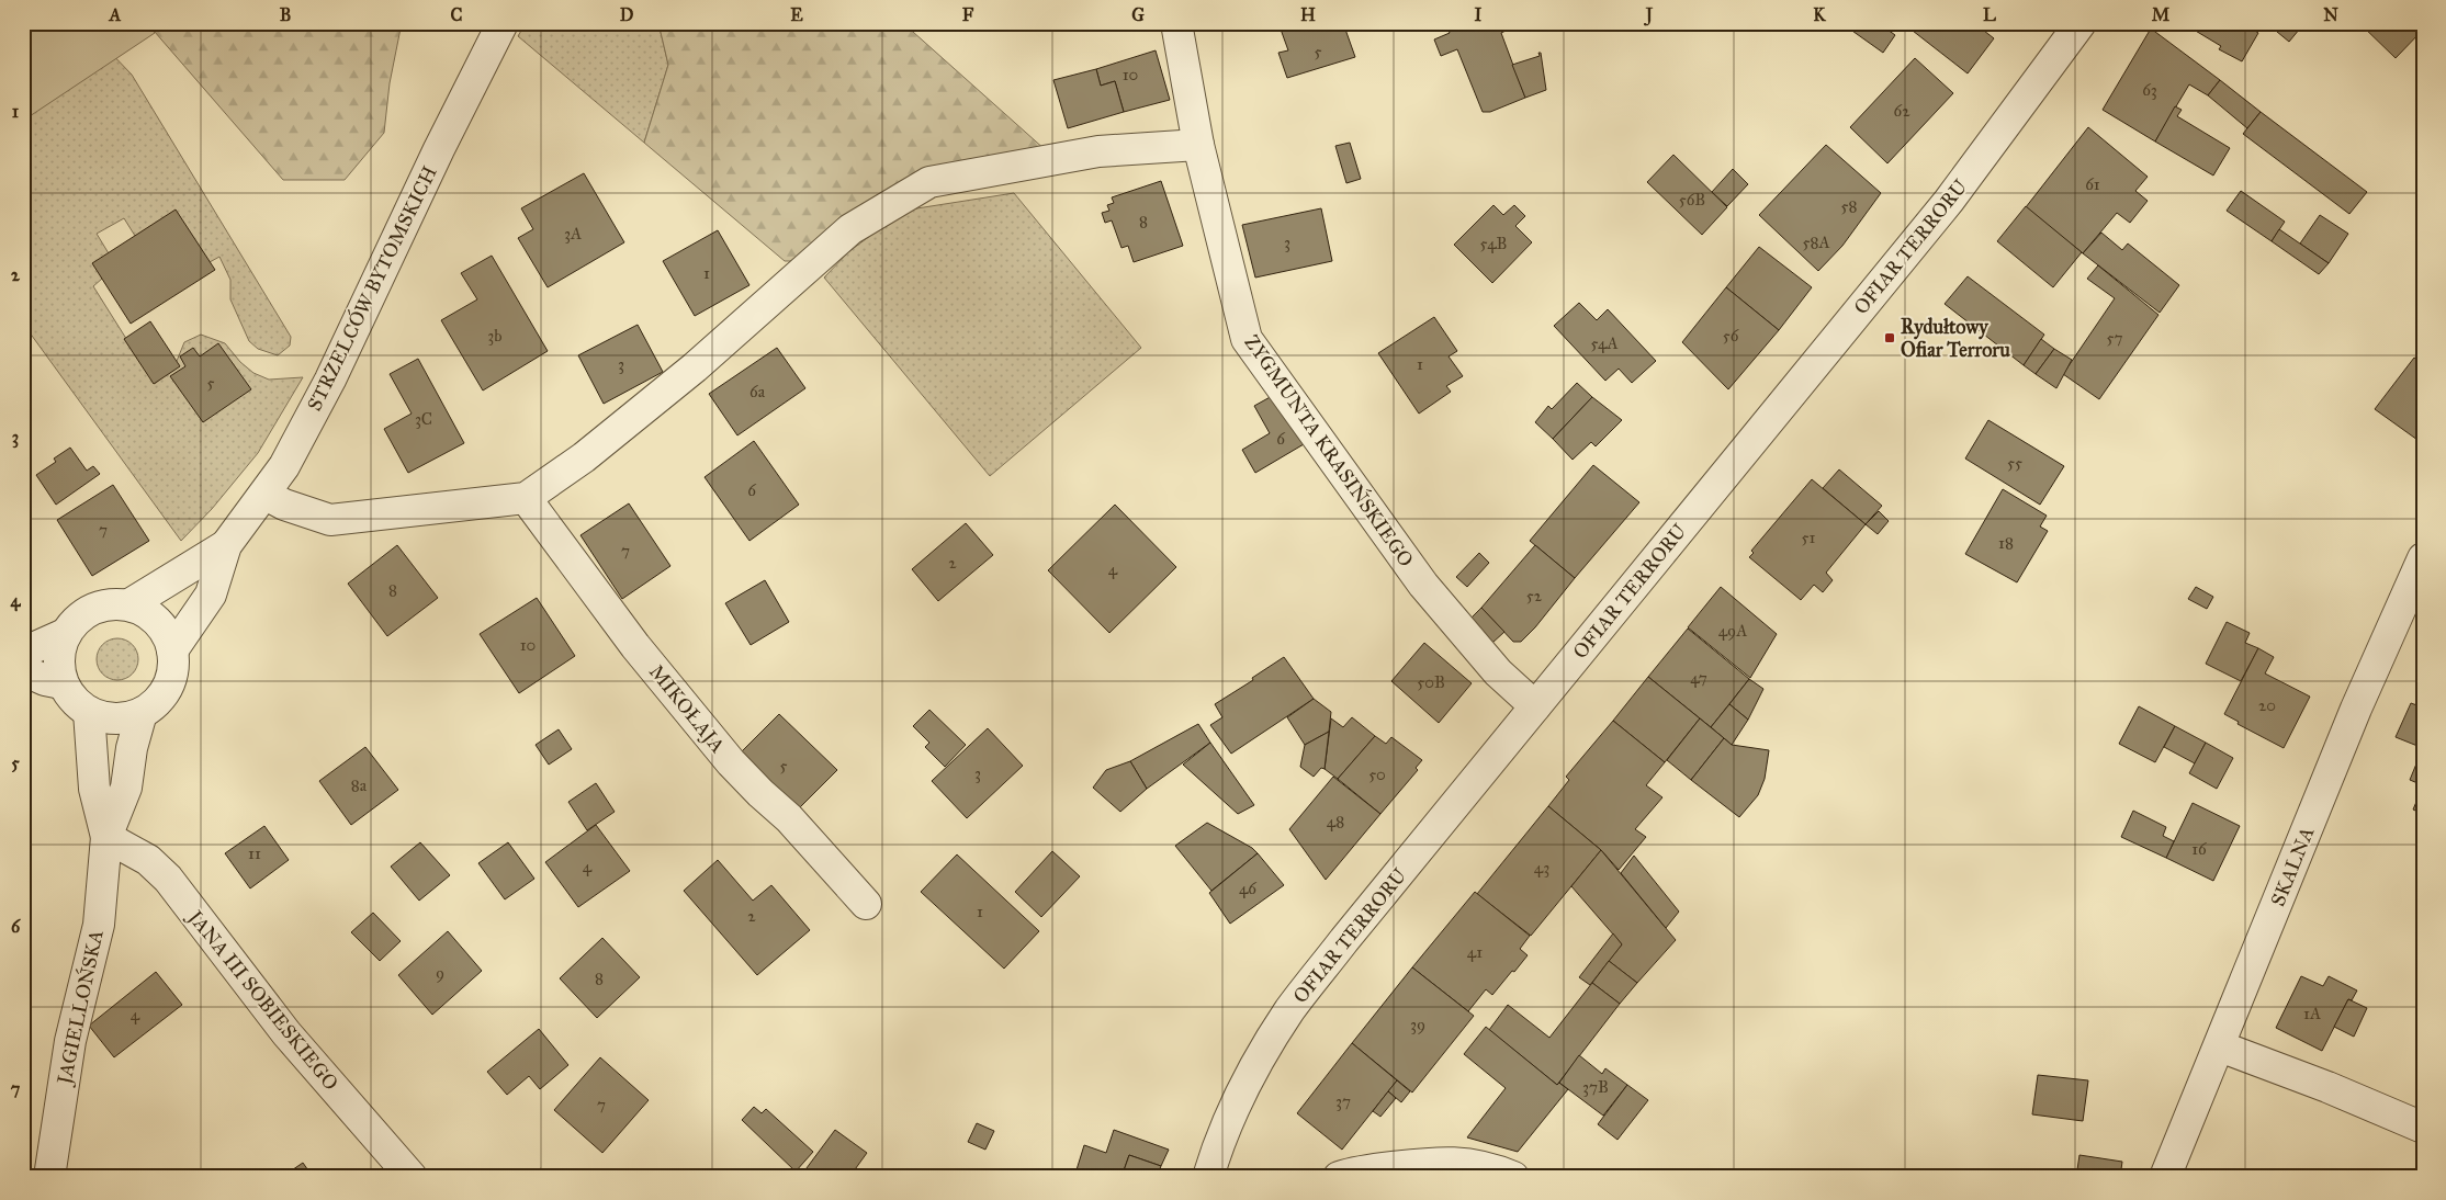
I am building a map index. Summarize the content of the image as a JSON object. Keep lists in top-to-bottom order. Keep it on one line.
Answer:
{"streets":{"street":["OFIAR TERRORU","STRZELCÓW BYTOMSKICH","ZYGMUNTA KRASIŃSKIEGO","MIKOŁAJA","SKALNA","JANA III SOBIESKIEGO","JAGIELLOŃSKA"]},"crossings":[["OFIAR TERRORU","ZYGMUNTA KRASIŃSKIEGO"],["JANA III SOBIESKIEGO","JAGIELLOŃSKA"]],"places":{"transit":["Rydułtowy Ofiar Terroru"]},"house_numbers":["5","10","63","62","61","56B","58","8","3A","3","58A","54B","1","3b","56","57","54A","3","1","5","6a","3C","6","55","6","7","51","18","7","2","4","8","52","49A","10","47","50B","20","5","3","50","8a","48","16","11","4","43","46","1","2","41","9","8","1A","4","39","37B","37","7"],"grid":{"columns":["A","B","C","D","E","F","G","H","I","J","K","L","M","N"],"rows":["1","2","3","4","5","6","7"]}}
